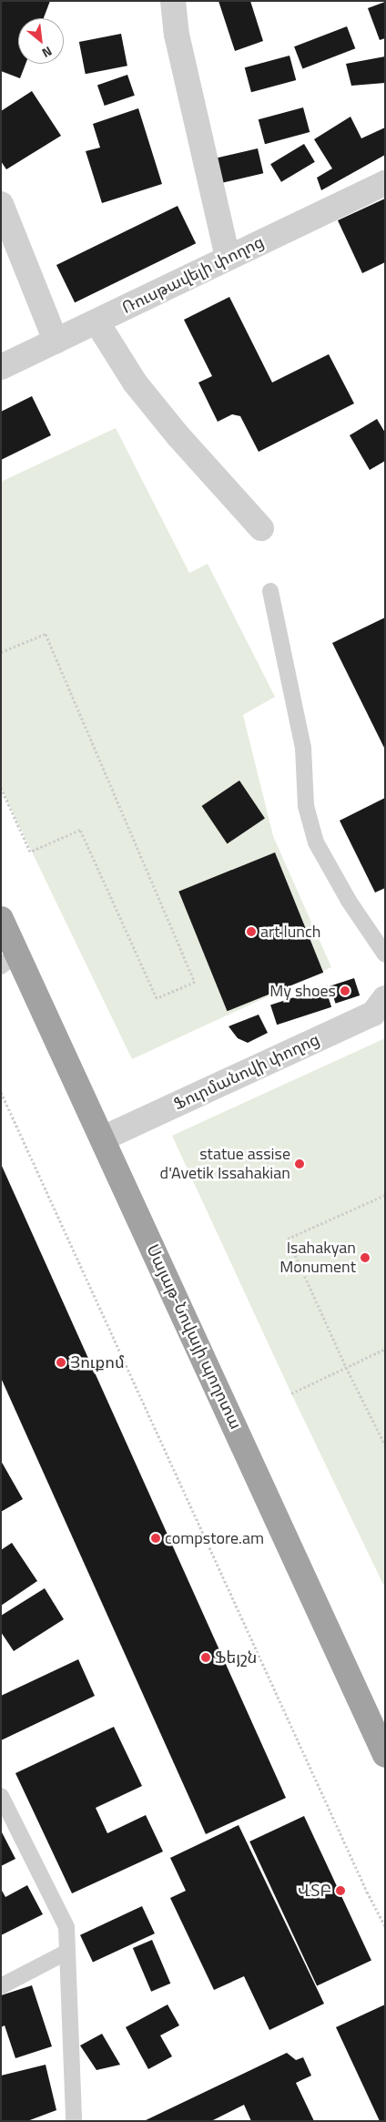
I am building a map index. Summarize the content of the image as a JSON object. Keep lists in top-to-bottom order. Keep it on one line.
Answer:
{"streets":{"highway":["Սայաթ-Նովայի պողոտա"],"street":["Ռուսթավելի փողոց","Ֆուրմանովի փողոց"]},"crossings":[["Ֆուրմանովի փողոց","Սայաթ-Նովայի պողոտա"]],"places":["art lunch","My shoes","statue assise d'Avetik Issahakian","Isahakyan Monument","Յուքոմ","compstore.am","Ֆեյշն","ՎՏԲ"],"north":"bottom right"}
